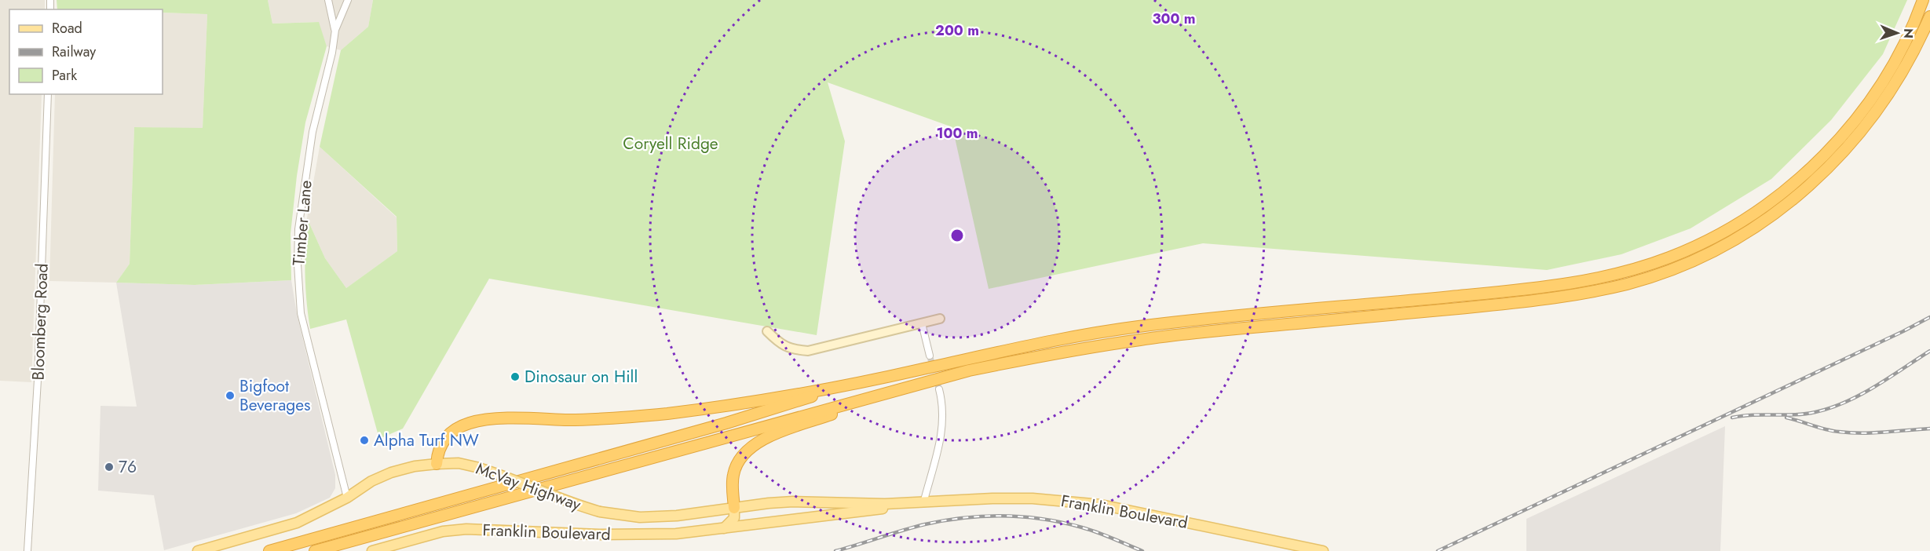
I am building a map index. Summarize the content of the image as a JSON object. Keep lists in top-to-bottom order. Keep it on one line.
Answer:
{"streets":{"main road":["McVay Highway","Franklin Boulevard"],"street":["Timber Lane","Bloomberg Road"]},"crossings":[["Timber Lane","McVay Highway"],["McVay Highway","Franklin Boulevard"]],"parks":["Coryell Ridge"],"places":["Dinosaur on Hill","Bigfoot Beverages","Alpha Turf NW","76"],"legend":["Road","Railway","Park"],"north":"right","rings":["300 m","200 m","100 m"]}
